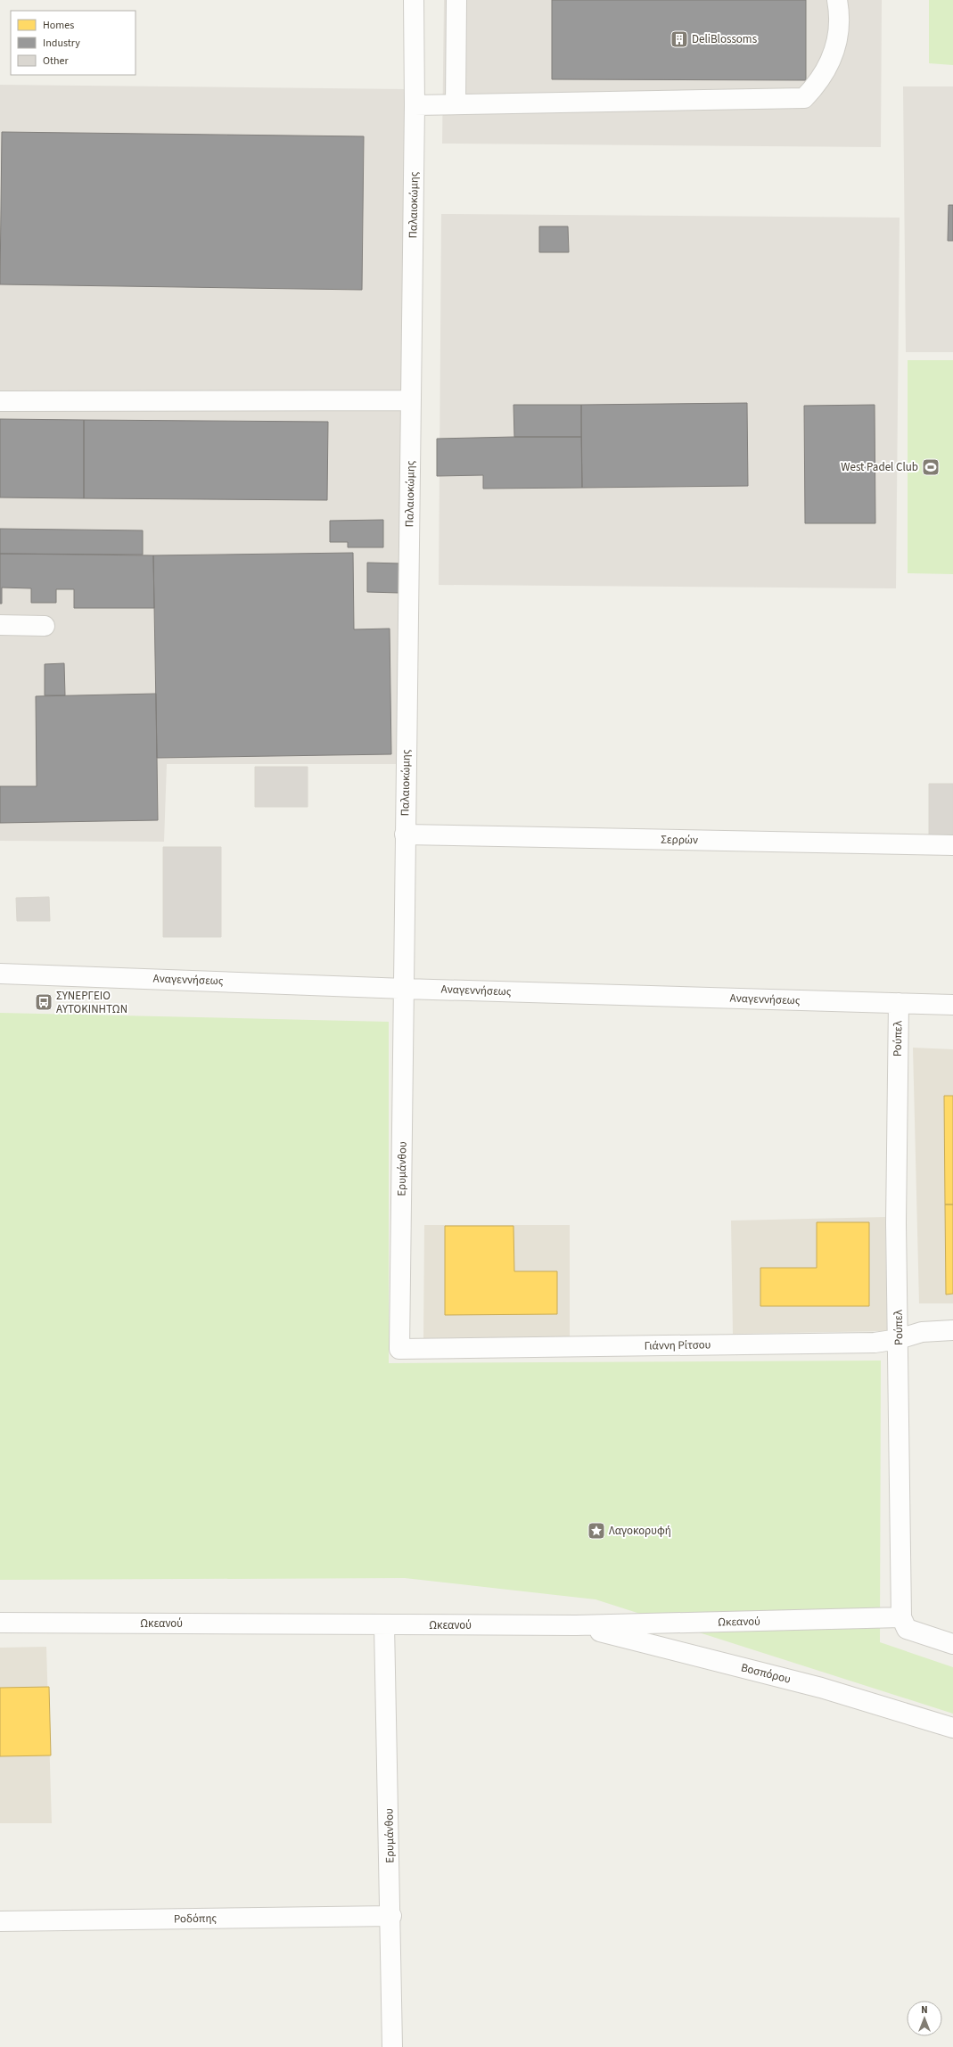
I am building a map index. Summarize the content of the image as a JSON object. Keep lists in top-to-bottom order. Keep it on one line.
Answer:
{"streets":{"street":["Παλαιοκώμης","Σερρών","Αναγεννήσεως","Ρούπελ","Ερυμάνθου","Γιάννη Ρίτσου","Ωκεανού","Βοσπόρου","Ροδόπης"]},"crossings":[["Παλαιοκώμης","Σερρών"],["Παλαιοκώμης","Αναγεννήσεως"],["Παλαιοκώμης","Ερυμάνθου"],["Αναγεννήσεως","Ρούπελ"],["Αναγεννήσεως","Ερυμάνθου"],["Ρούπελ","Γιάννη Ρίτσου"],["Ρούπελ","Ωκεανού"],["Ερυμάνθου","Γιάννη Ρίτσου"],["Ερυμάνθου","Ωκεανού"],["Ερυμάνθου","Ροδόπης"],["Ωκεανού","Βοσπόρου"]],"places":{"building":["DeliBlossoms"],"sports":["West Padel Club"],"bus stop":["ΣΥΝΕΡΓΕΙΟ ΑΥΤΟΚΙΝΗΤΩΝ"],"place":["Λαγοκορυφή"]},"legend":["Homes","Industry","Other"],"north":"top"}
